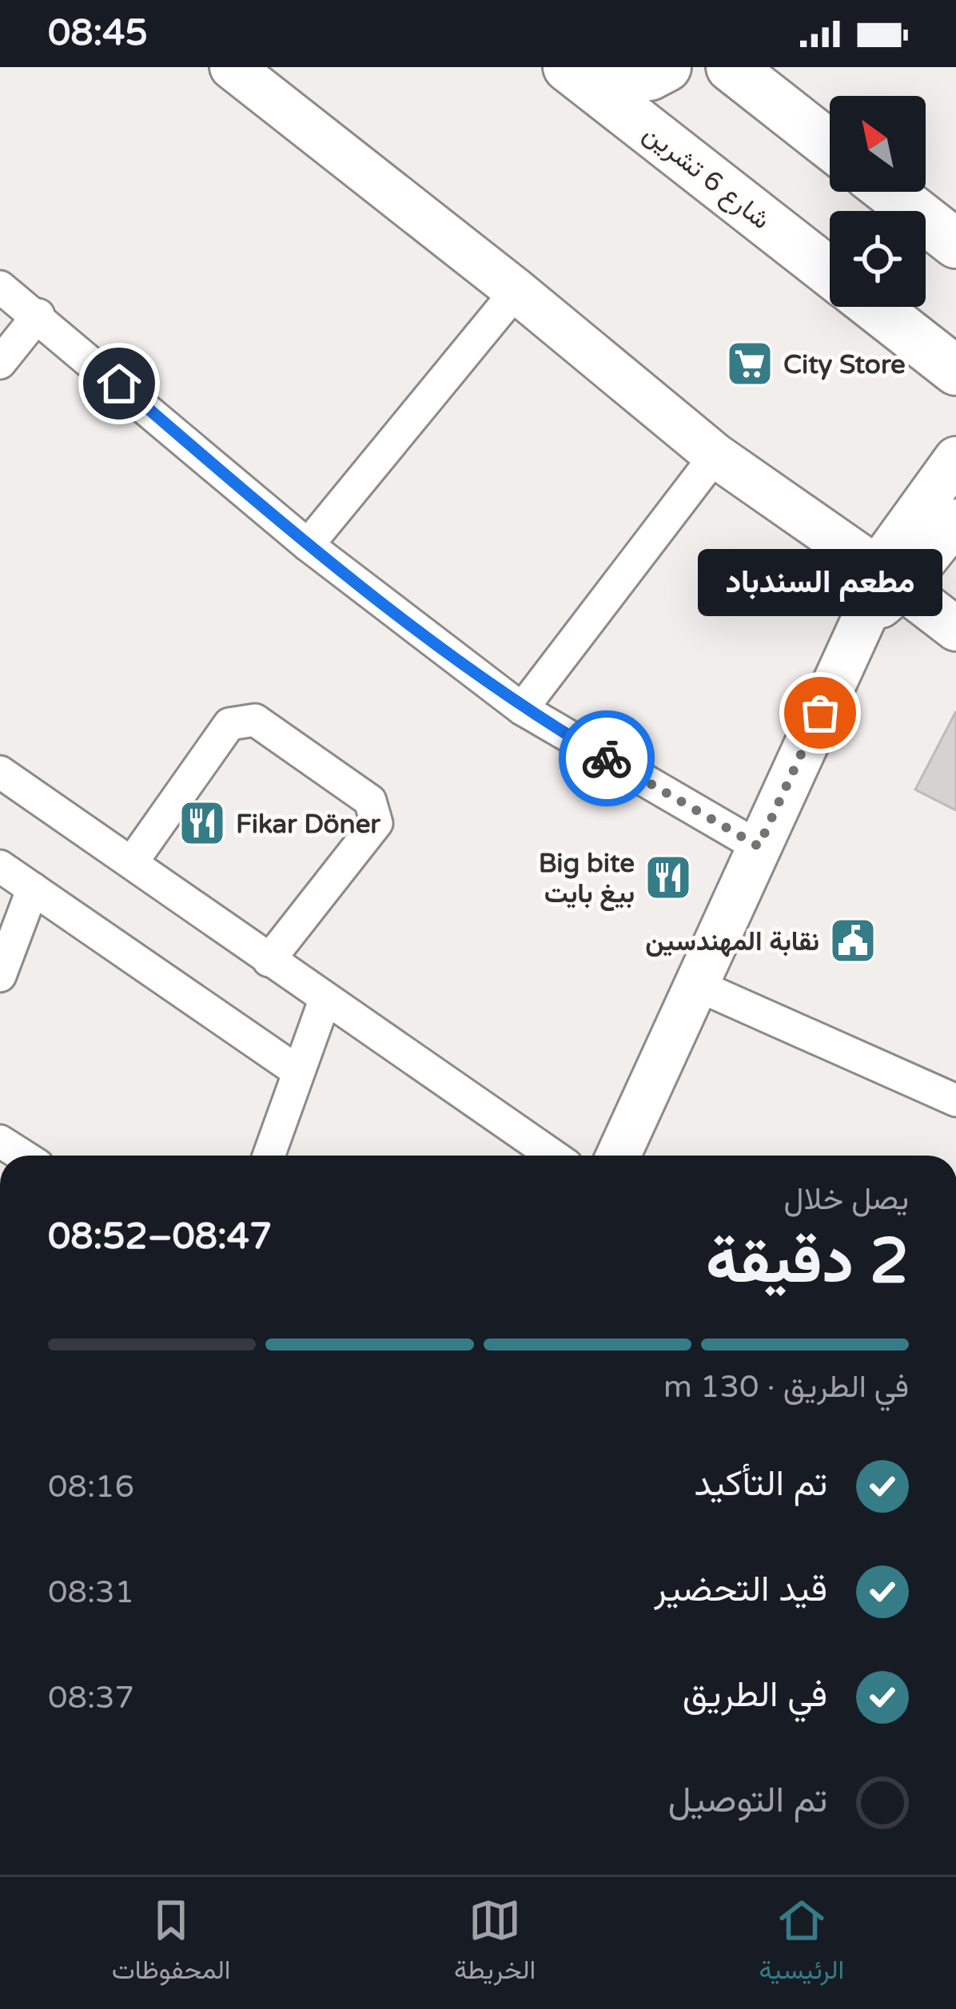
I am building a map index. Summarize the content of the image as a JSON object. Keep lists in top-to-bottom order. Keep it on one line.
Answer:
{"streets":{"main road":["شارع 6 تشرين"]},"places":{"supermarket":["City Store"],"other":["مطعم السندباد"],"restaurant":["Fikar Döner","Big bite بيغ بايت"],"public building":["نقابة المهندسين"]},"north":"top left","page":{"status":"08:45","bubble":"مطعم السندباد","heading":["2 دقيقة","يصل خلال","08:47–08:52"],"bar":"في الطريق · 130 m","list":[["تم التأكيد","08:16"],["قيد التحضير","08:31"],["في الطريق","08:37"],"تم التوصيل"],"tabs":["الرئيسية","الخريطة","المحفوظات"]}}
